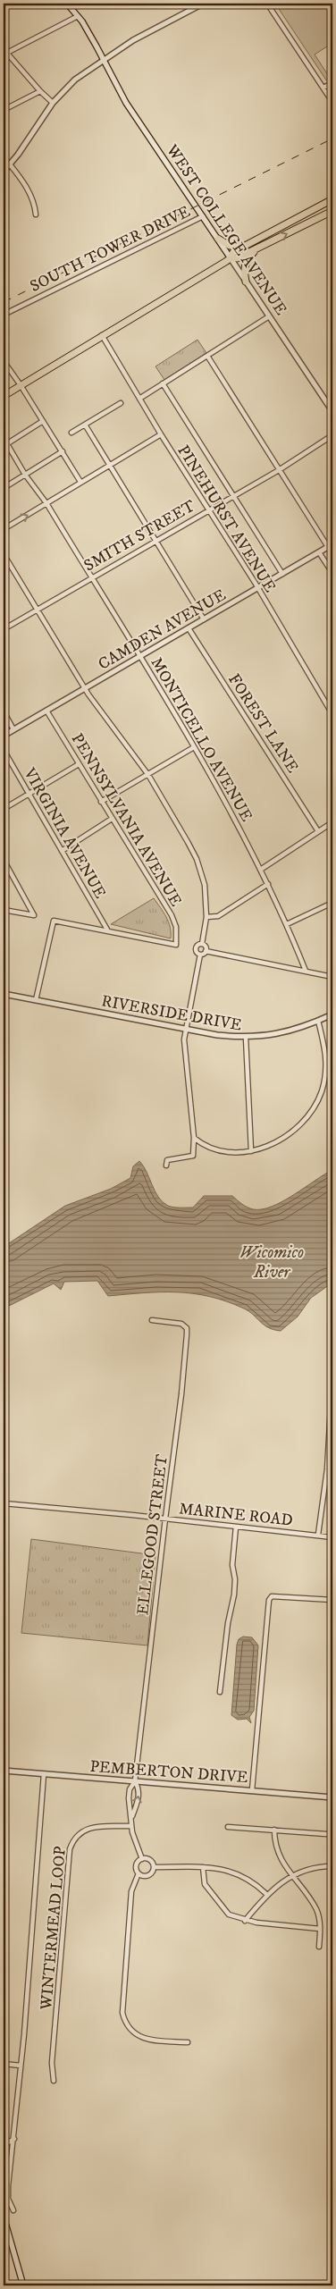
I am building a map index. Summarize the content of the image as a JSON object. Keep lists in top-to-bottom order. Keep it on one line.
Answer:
{"streets":{"main road":["WEST COLLEGE AVENUE"],"street":["SOUTH TOWER DRIVE","PINEHURST AVENUE","SMITH STREET","CAMDEN AVENUE","FOREST LANE","MONTICELLO AVENUE","PENNSYLVANIA AVENUE","VIRGINIA AVENUE","RIVERSIDE DRIVE","MARINE ROAD","ELLEGOOD STREET","PEMBERTON DRIVE","WINTERMEAD LOOP"]},"crossings":[["WEST COLLEGE AVENUE","SOUTH TOWER DRIVE"],["PINEHURST AVENUE","SMITH STREET"],["PINEHURST AVENUE","CAMDEN AVENUE"],["SMITH STREET","MONTICELLO AVENUE"],["CAMDEN AVENUE","FOREST LANE"],["CAMDEN AVENUE","MONTICELLO AVENUE"],["CAMDEN AVENUE","PENNSYLVANIA AVENUE"],["PENNSYLVANIA AVENUE","VIRGINIA AVENUE"],["MARINE ROAD","ELLEGOOD STREET"],["ELLEGOOD STREET","PEMBERTON DRIVE"]],"water":["Wicomico River"]}
